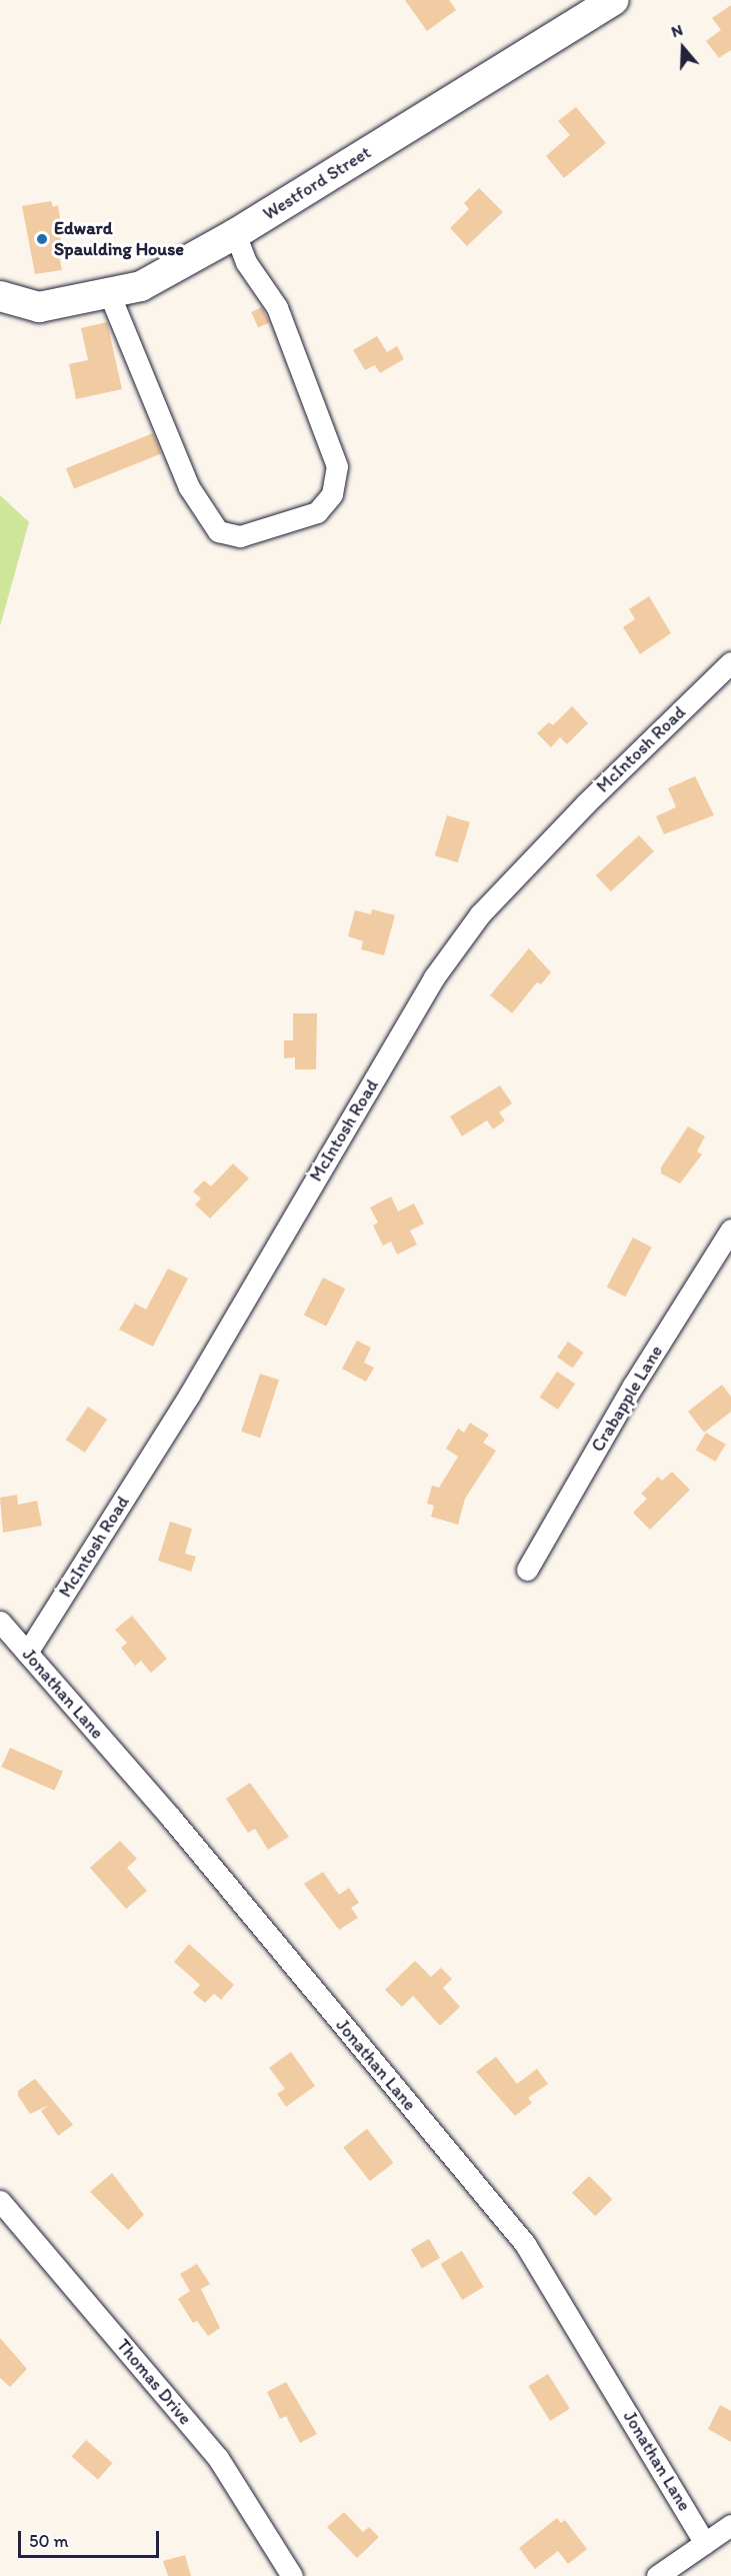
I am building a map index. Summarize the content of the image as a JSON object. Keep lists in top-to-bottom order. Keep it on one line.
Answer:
{"streets":{"main road":["Westford Street"],"street":["McIntosh Road","Crabapple Lane","Jonathan Lane","Thomas Drive"]},"crossings":[["McIntosh Road","Jonathan Lane"]],"places":["Edward Spaulding House"],"scale_bar":"50 m","north":"top"}
